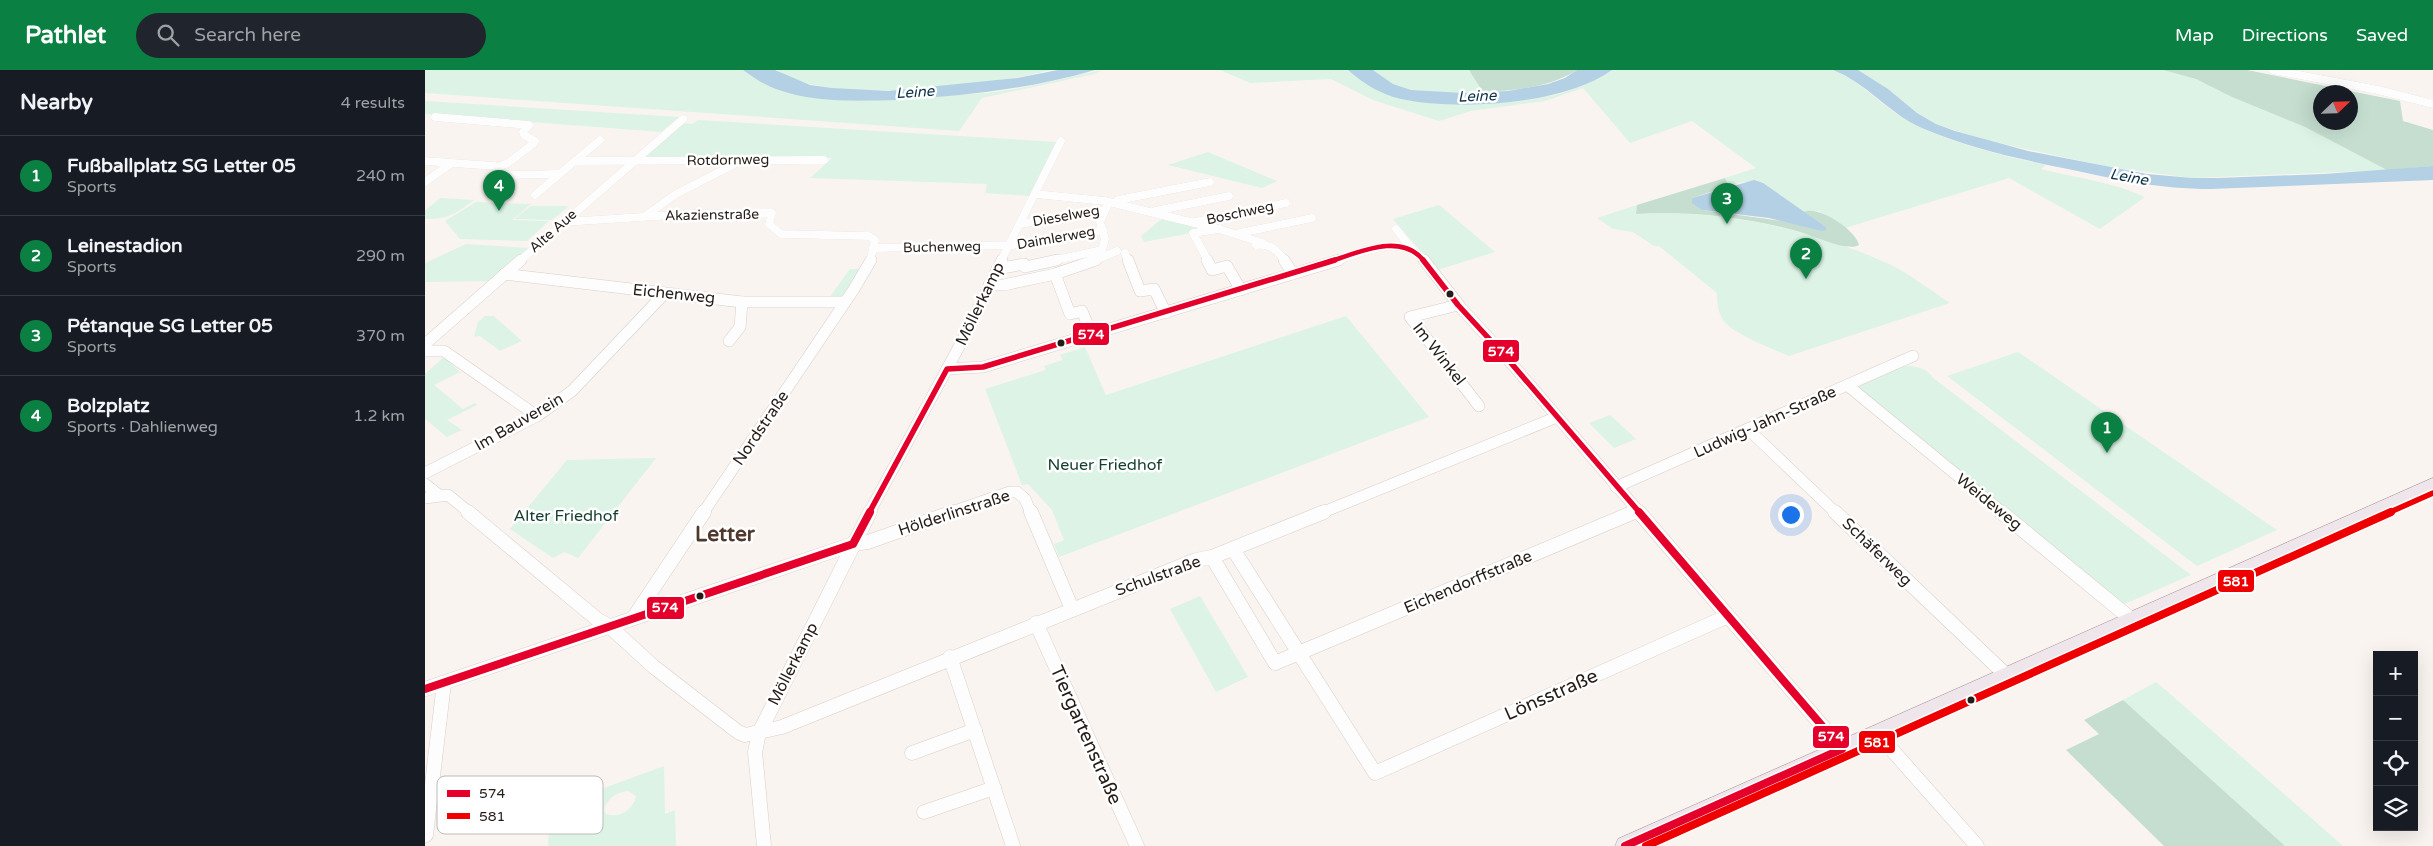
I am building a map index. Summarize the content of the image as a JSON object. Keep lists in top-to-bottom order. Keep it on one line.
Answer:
{"streets":{"street":["Rotdornweg","Boschweg","Akazienstraße","Dieselweg","Alte Aue","Daimlerweg","Buchenweg","Eichenweg","Möllerkamp","Im Winkel","Im Bauverein","Ludwig-Jahn-Straße","Nordstraße","Weideweg","Hölderlinstraße","Schäferweg","Schulstraße","Eichendorffstraße","Lönsstraße","Tiergartenstraße"]},"crossings":[["Rotdornweg","Alte Aue"],["Boschweg","Dieselweg"],["Akazienstraße","Alte Aue"],["Akazienstraße","Buchenweg"],["Akazienstraße","Nordstraße"],["Dieselweg","Daimlerweg"],["Dieselweg","Möllerkamp"],["Alte Aue","Eichenweg"],["Daimlerweg","Buchenweg"],["Daimlerweg","Möllerkamp"],["Buchenweg","Möllerkamp"],["Buchenweg","Nordstraße"],["Eichenweg","Im Bauverein"],["Eichenweg","Nordstraße"],["Möllerkamp","Hölderlinstraße"],["Möllerkamp","Schulstraße"],["Ludwig-Jahn-Straße","Weideweg"],["Ludwig-Jahn-Straße","Schäferweg"],["Hölderlinstraße","Schulstraße"],["Schulstraße","Eichendorffstraße"],["Schulstraße","Tiergartenstraße"],["Eichendorffstraße","Lönsstraße"]],"districts":["Letter"],"water":["Leine"],"parks":["Neuer Friedhof","Alter Friedhof"],"lines":["transit line 574","transit line 581"],"legend":["574","581"],"north":"top right","page":{"header":"Pathlet","search":"Search here","nav":["Map","Directions","Saved"],"heading":["Nearby","4 results"],"list":[{"mark":"1","name":"Fußballplatz SG Letter 05","note":"Sports","value":"240 m"},{"mark":"2","name":"Leinestadion","note":"Sports","value":"290 m"},{"mark":"3","name":"Pétanque SG Letter 05","note":"Sports","value":"370 m"},{"mark":"4","name":"Bolzplatz","note":"Sports · Dahlienweg","value":"1.2 km"}],"pins":["4","3","2","1"],"map_buttons":["+","−"]}}
